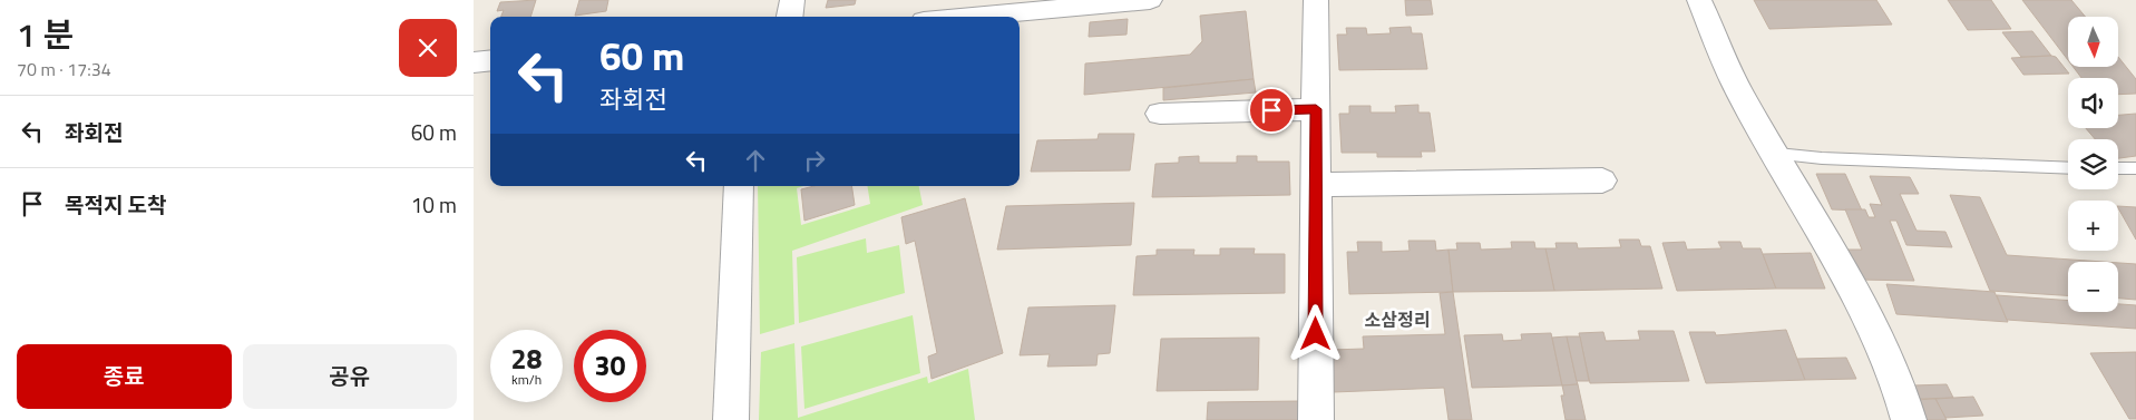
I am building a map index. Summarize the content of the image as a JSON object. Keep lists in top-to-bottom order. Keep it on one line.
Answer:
{"districts":["소삼정리"],"north":"bottom","page":{"heading":["1 분","70 m · 17:34"],"map_buttons":["+","−"],"turn":["60 m","좌회전"],"list":[{"name":"좌회전","value":"60 m"},{"name":"목적지 도착","value":"10 m"}],"speed":"28 km/h","limit":"30","buttons":["종료","공유"]}}
